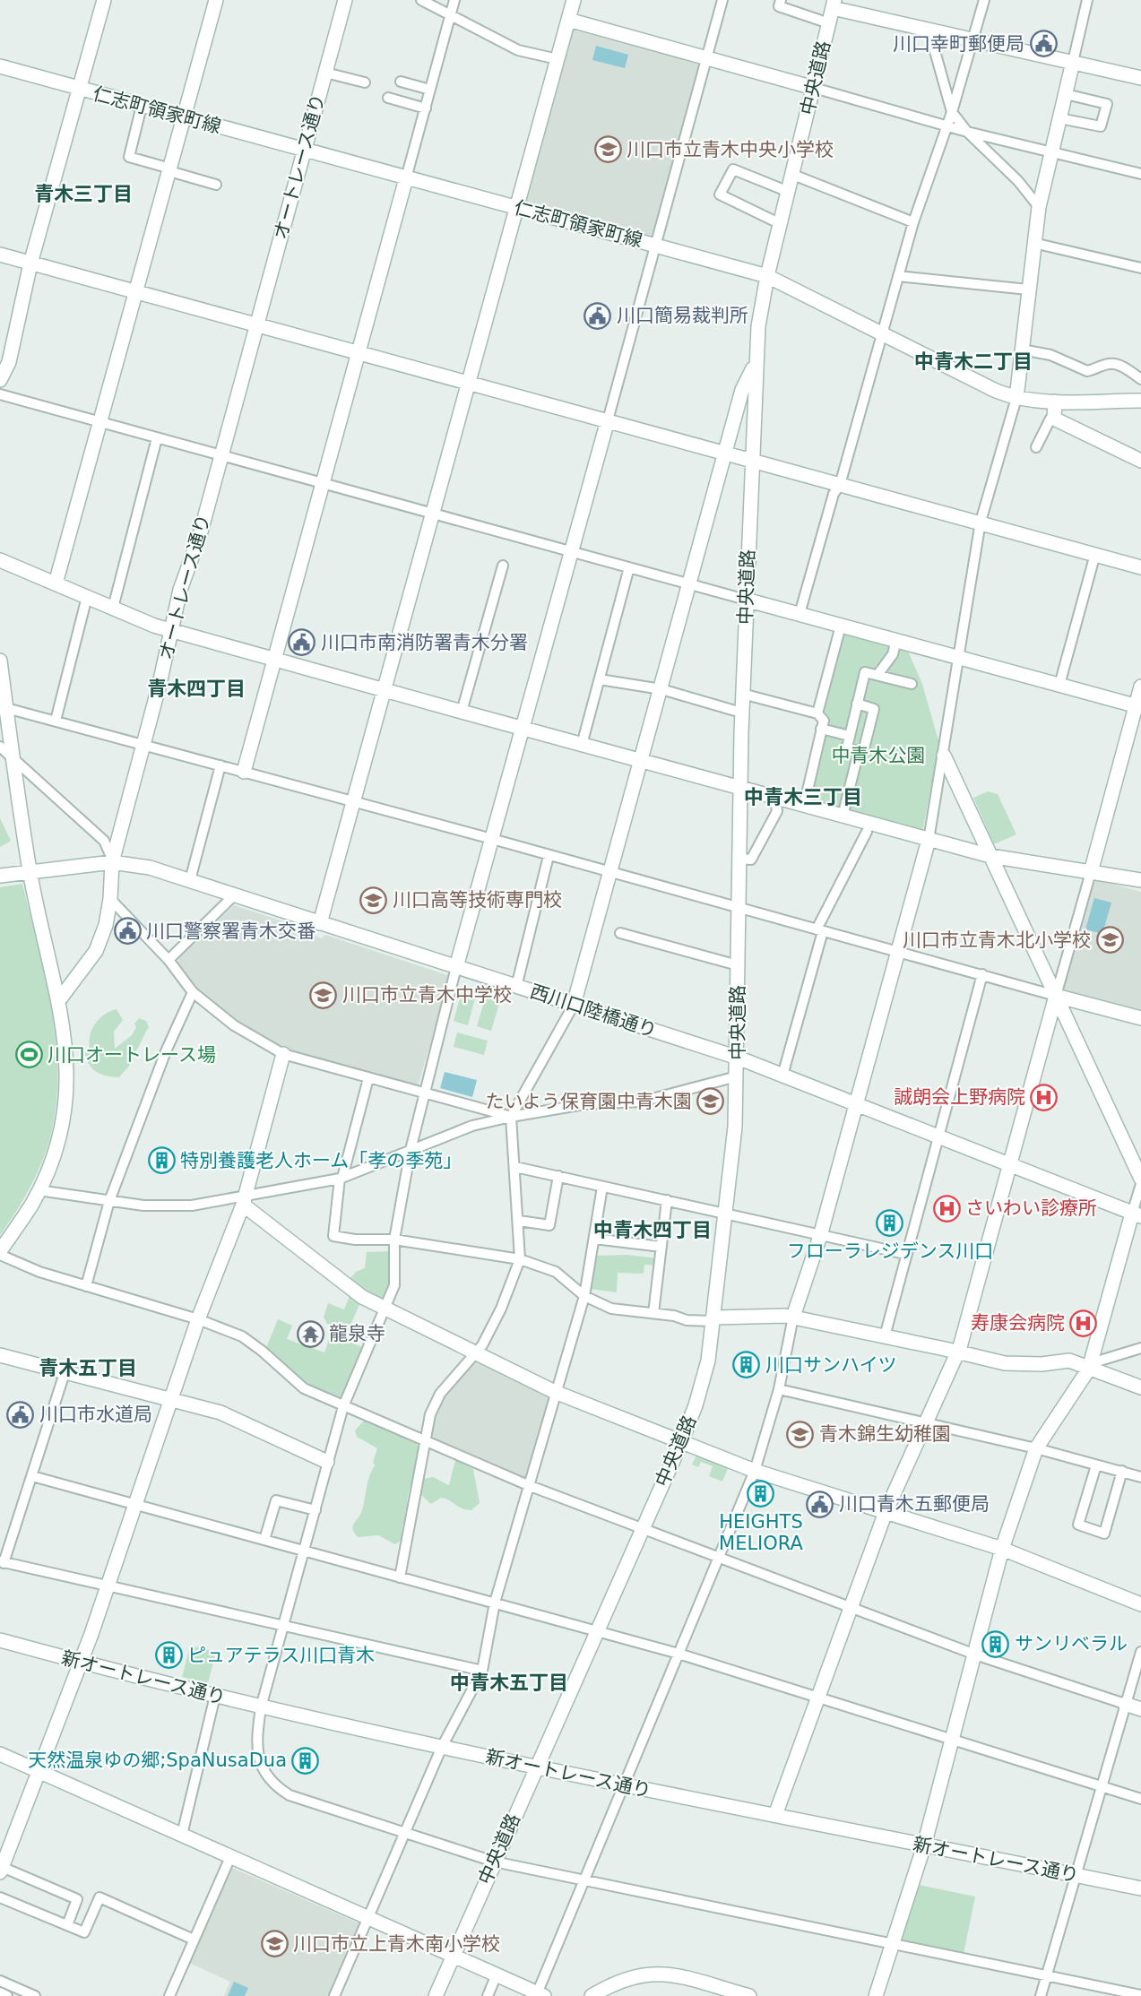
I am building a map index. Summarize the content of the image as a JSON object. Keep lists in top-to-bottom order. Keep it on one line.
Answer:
{"streets":{"street":["中央道路","仁志町領家町線","オートレース通り","西川口陸橋通り","新オートレース通り"]},"crossings":[["中央道路","仁志町領家町線"],["中央道路","西川口陸橋通り"],["中央道路","新オートレース通り"],["仁志町領家町線","オートレース通り"],["オートレース通り","西川口陸橋通り"]],"districts":["青木三丁目","中青木二丁目","青木四丁目","中青木三丁目","中青木四丁目","青木五丁目","中青木五丁目"],"parks":["中青木公園"],"places":{"public building":["川口幸町郵便局","川口簡易裁判所","川口市南消防署青木分署","川口警察署青木交番","川口市水道局","川口青木五郵便局"],"school or university":["川口市立青木中央小学校","川口高等技術専門校","川口市立青木北小学校","川口市立青木中学校","たいよう保育園中青木園","青木錦生幼稚園","川口市立上青木南小学校"],"sports":["川口オートレース場"],"hospital":["誠朗会上野病院","さいわい診療所","寿康会病院"],"building":["特別養護老人ホーム「孝の季苑」","フローラレジデンス川口","川口サンハイツ","HEIGHTS MELIORA","サンリベラル","ピュアテラス川口青木","天然温泉ゆの郷;SpaNusaDua"],"temple":["龍泉寺"]}}
